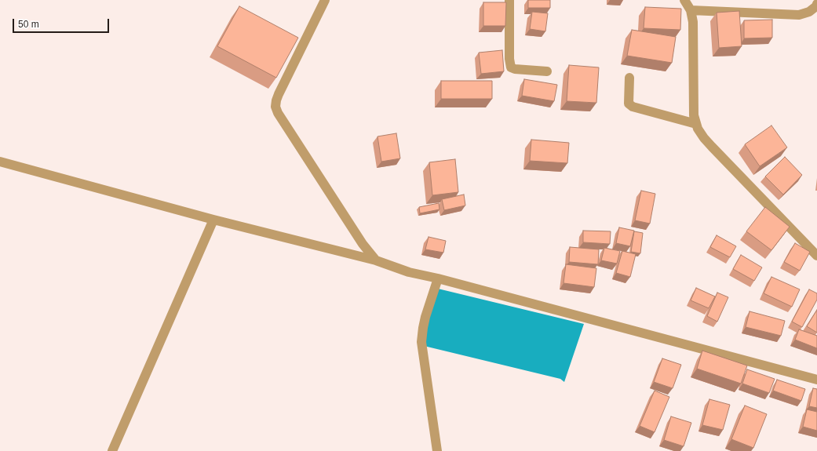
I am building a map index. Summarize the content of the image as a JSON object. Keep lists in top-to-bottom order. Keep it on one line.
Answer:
{"scale_bar":"50 m"}
